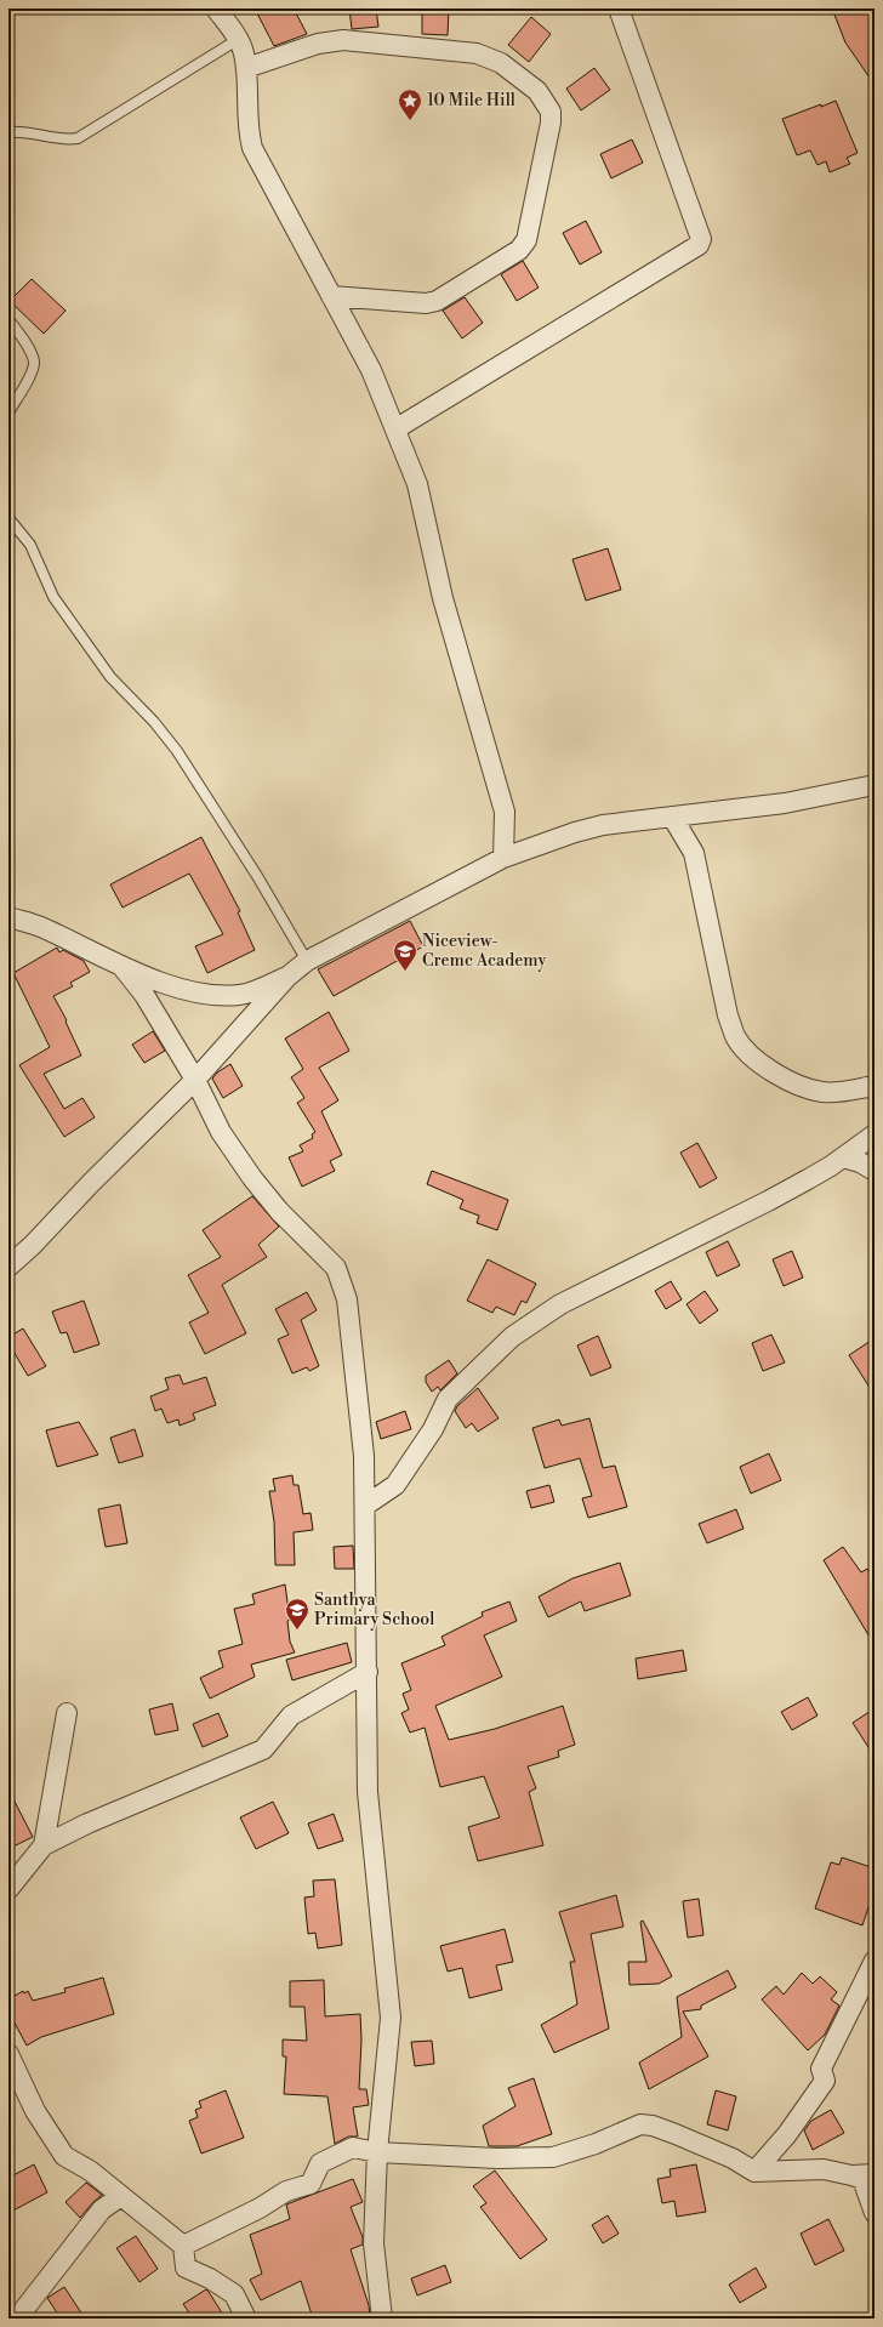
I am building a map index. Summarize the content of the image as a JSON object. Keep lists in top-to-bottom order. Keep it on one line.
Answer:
{"places":{"place":["10 Mile Hill"],"school or university":["Niceview- Cremc Academy","Santhya Primary School"]}}
